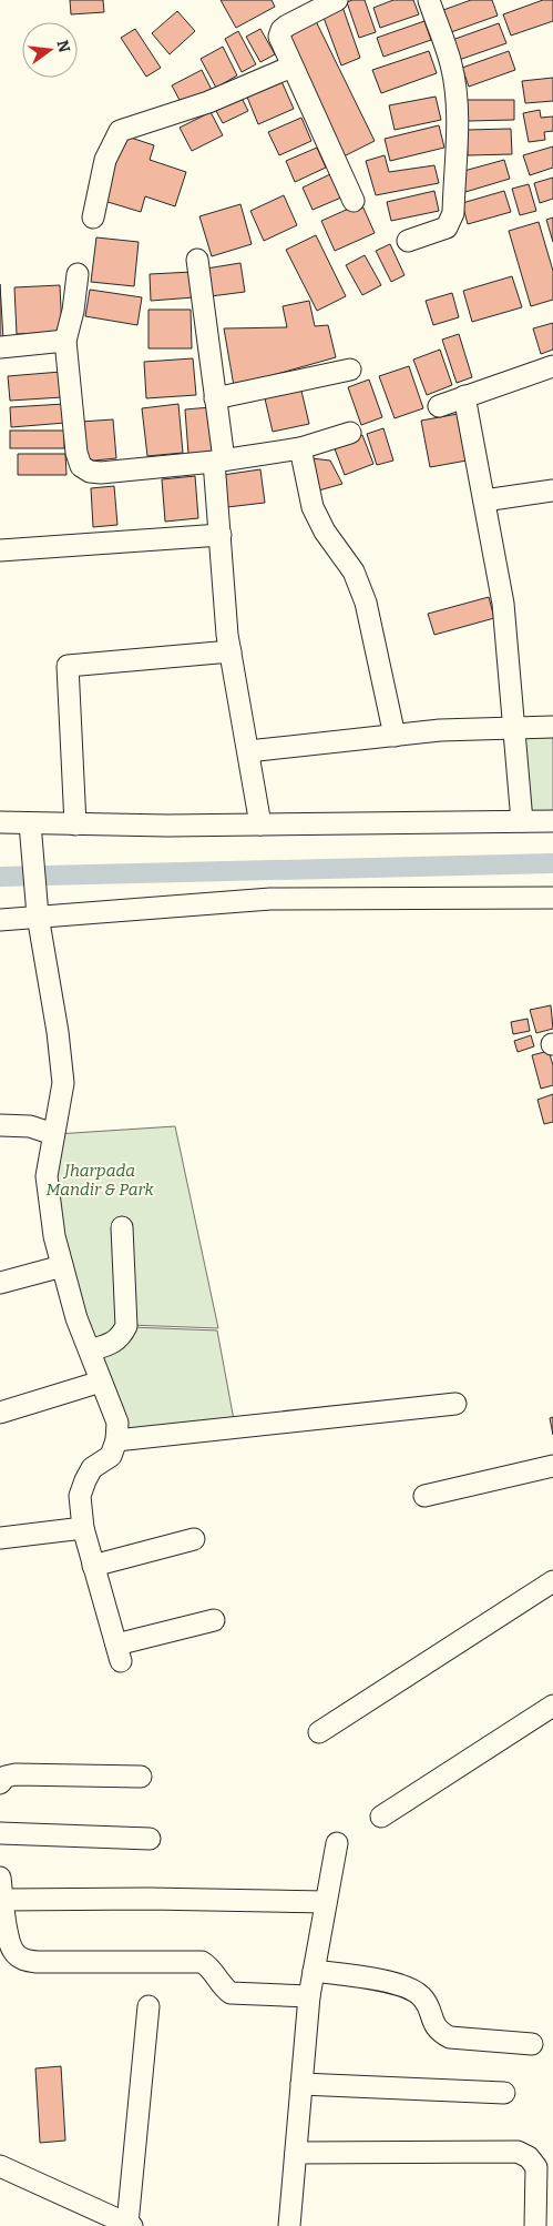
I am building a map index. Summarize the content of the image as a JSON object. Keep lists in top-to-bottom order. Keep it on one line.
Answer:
{"parks":["Jharpada Mandir & Park"],"north":"right"}
